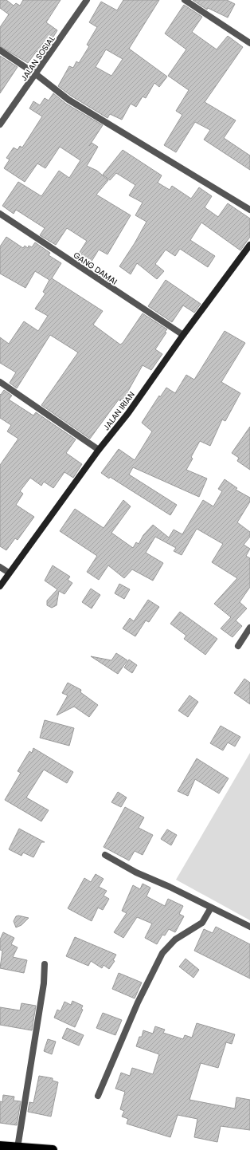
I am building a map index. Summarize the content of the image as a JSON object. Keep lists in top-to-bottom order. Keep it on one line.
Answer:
{"streets":{"main road":["JALAN IRIAN"],"street":["JALAN SOSIAL","GANG DAMAI"]},"crossings":[["GANG DAMAI","JALAN IRIAN"]]}
